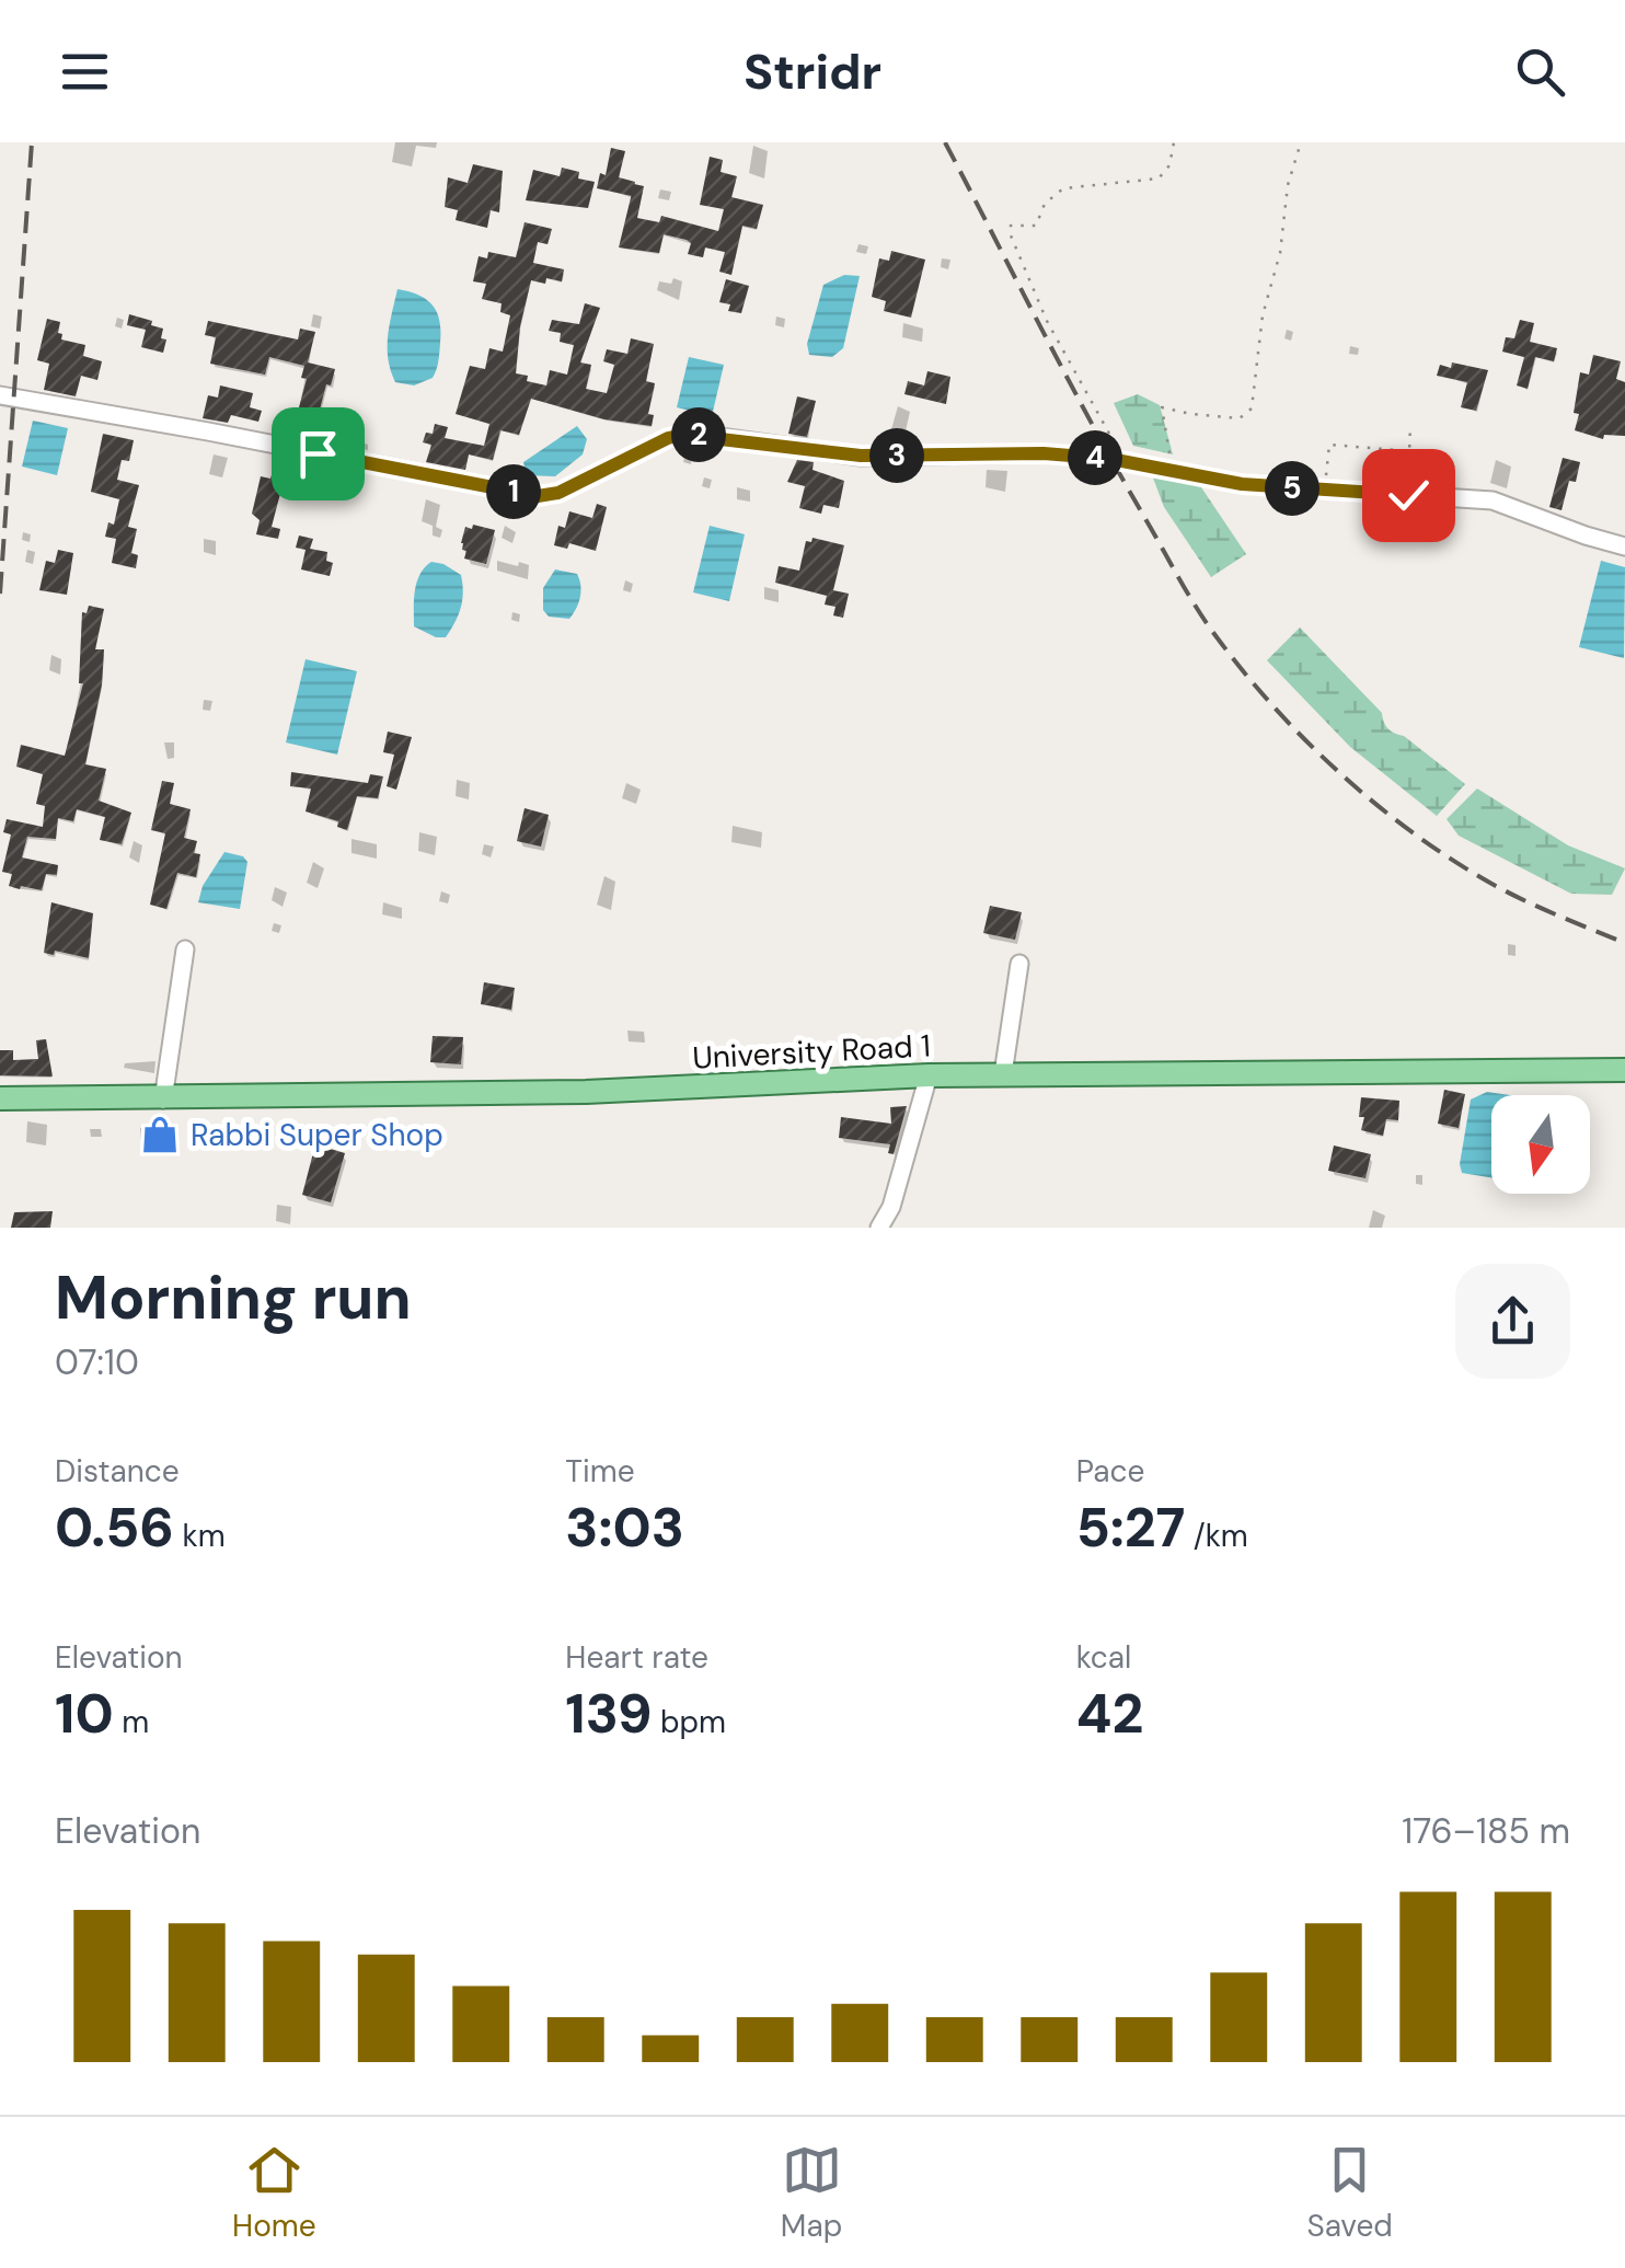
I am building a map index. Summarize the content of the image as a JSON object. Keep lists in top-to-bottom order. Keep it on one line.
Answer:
{"streets":{"main road":["University Road 1"]},"places":{"shop":["Rabbi Super Shop"]},"north":"bottom","page":{"header":"Stridr","pins":["2","3","4","5","1"],"heading":["Morning run","07:10"],"stats":[["Distance","0.56 km"],["Time","3:03"],["Pace","5:27 /km"],["Elevation","10 m"],["Heart rate","139 bpm"],["kcal","42"]],"chart":["Elevation","176–185 m"],"tabs":["Home","Map","Saved"]}}
